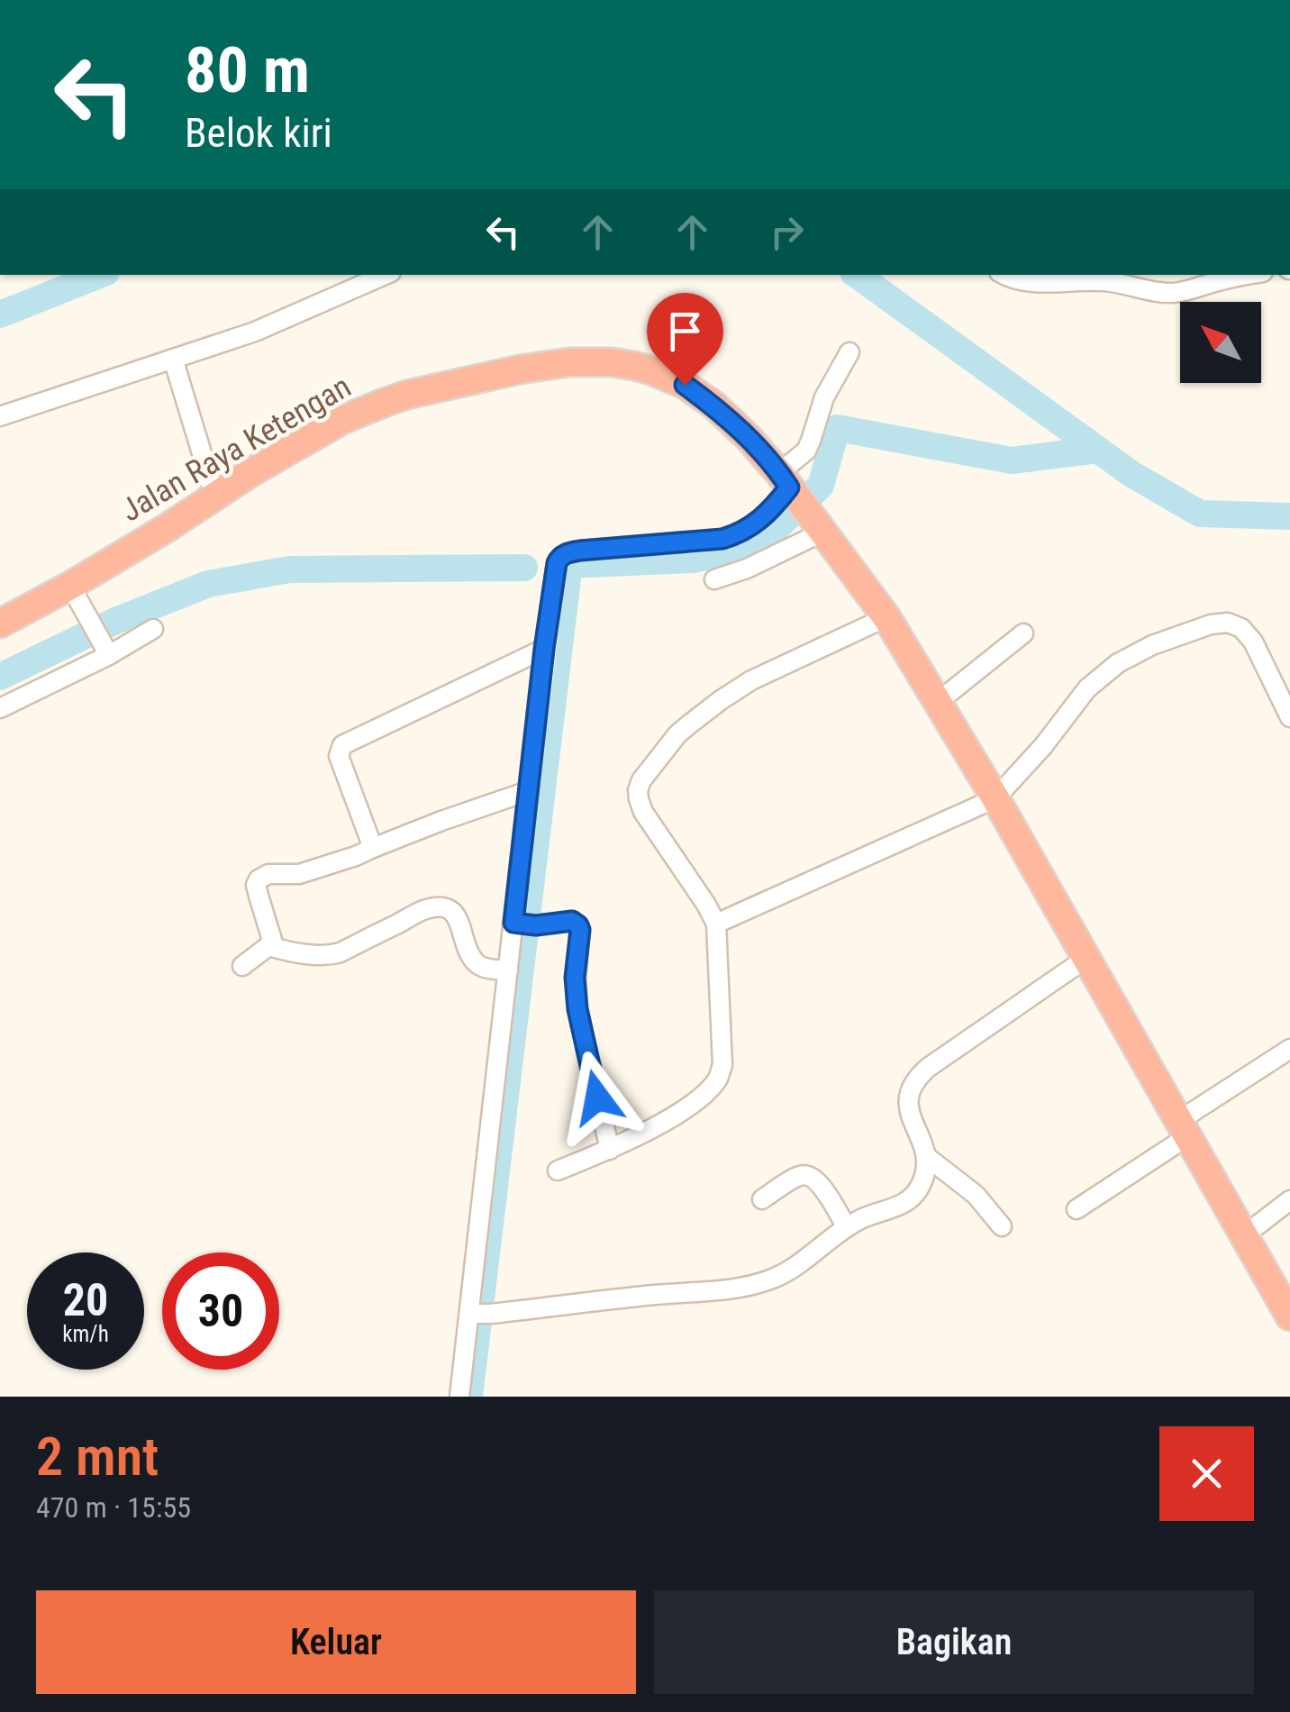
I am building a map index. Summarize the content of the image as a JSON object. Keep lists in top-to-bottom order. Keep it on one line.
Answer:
{"streets":{"highway":["Jalan Raya Ketengan"]},"north":"top left","page":{"turn":["80 m","Belok kiri"],"speed":"20 km/h","limit":"30","heading":["2 mnt","470 m · 15:55"],"buttons":["Keluar","Bagikan"]}}
